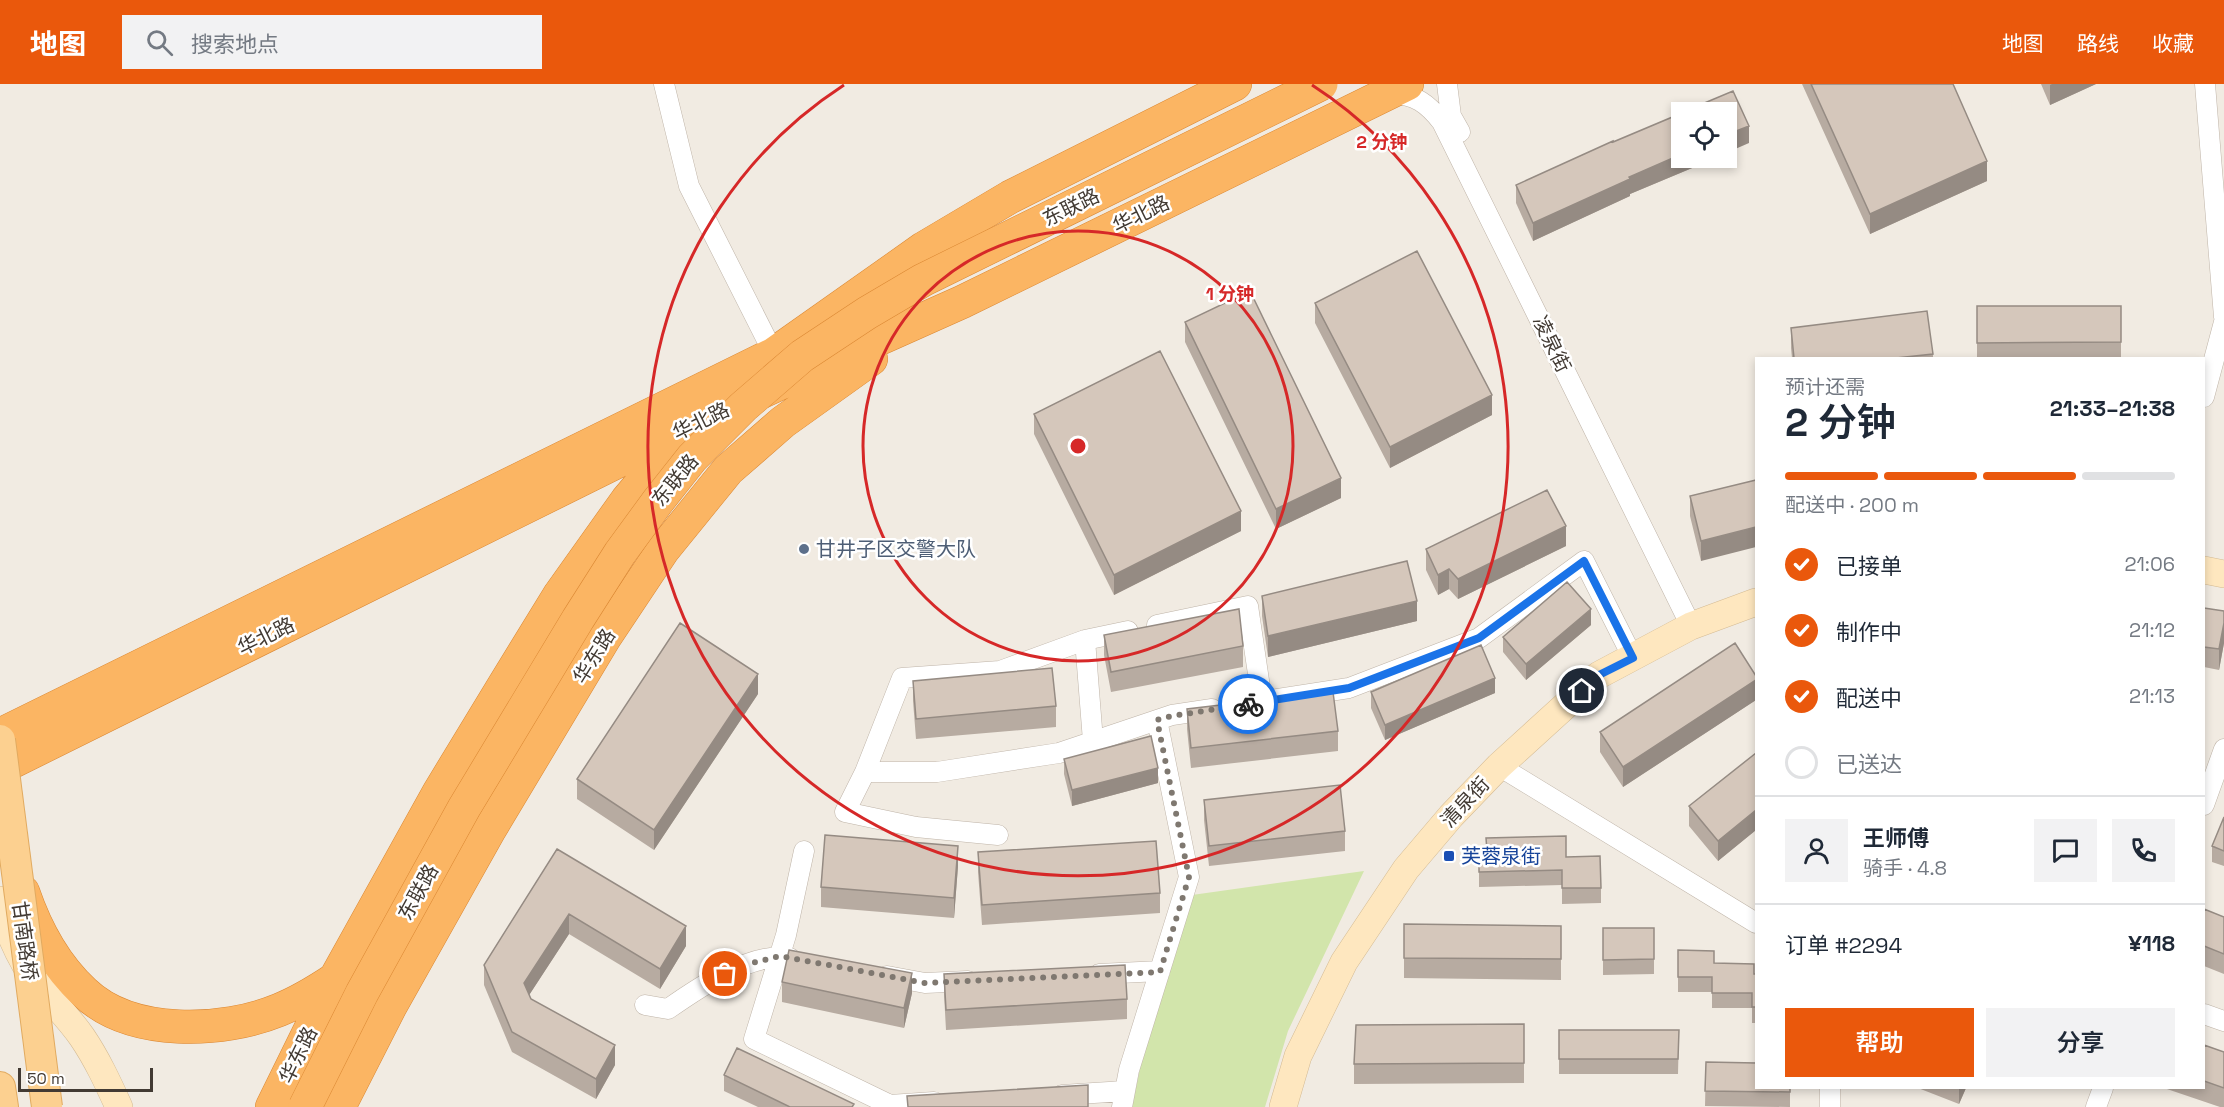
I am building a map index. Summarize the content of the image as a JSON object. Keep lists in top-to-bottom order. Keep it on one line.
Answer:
{"streets":{"highway":["东联路","华北路","华东路"],"main road":["甘南路桥"],"street":["凌泉街","清泉街"]},"crossings":[["华北路","凌泉街"],["华北路","华东路"],["凌泉街","清泉街"]],"places":{"other":["甘井子区交警大队"],"transit":["芙蓉泉街"]},"scale_bar":"50 m","page":{"header":"地图","search":"搜索地点","nav":["地图","路线","收藏"],"heading":["2 分钟","预计还需","21:33–21:38"],"panel":["王师傅","骑手 · 4.8","订单 #2294","¥118"],"bar":"配送中 · 200 m","list":[["已接单","21:06"],["制作中","21:12"],["配送中","21:13"],"已送达"],"buttons":["帮助","分享"],"scale":"50 m"},"rings":["2 分钟","1 分钟"]}
